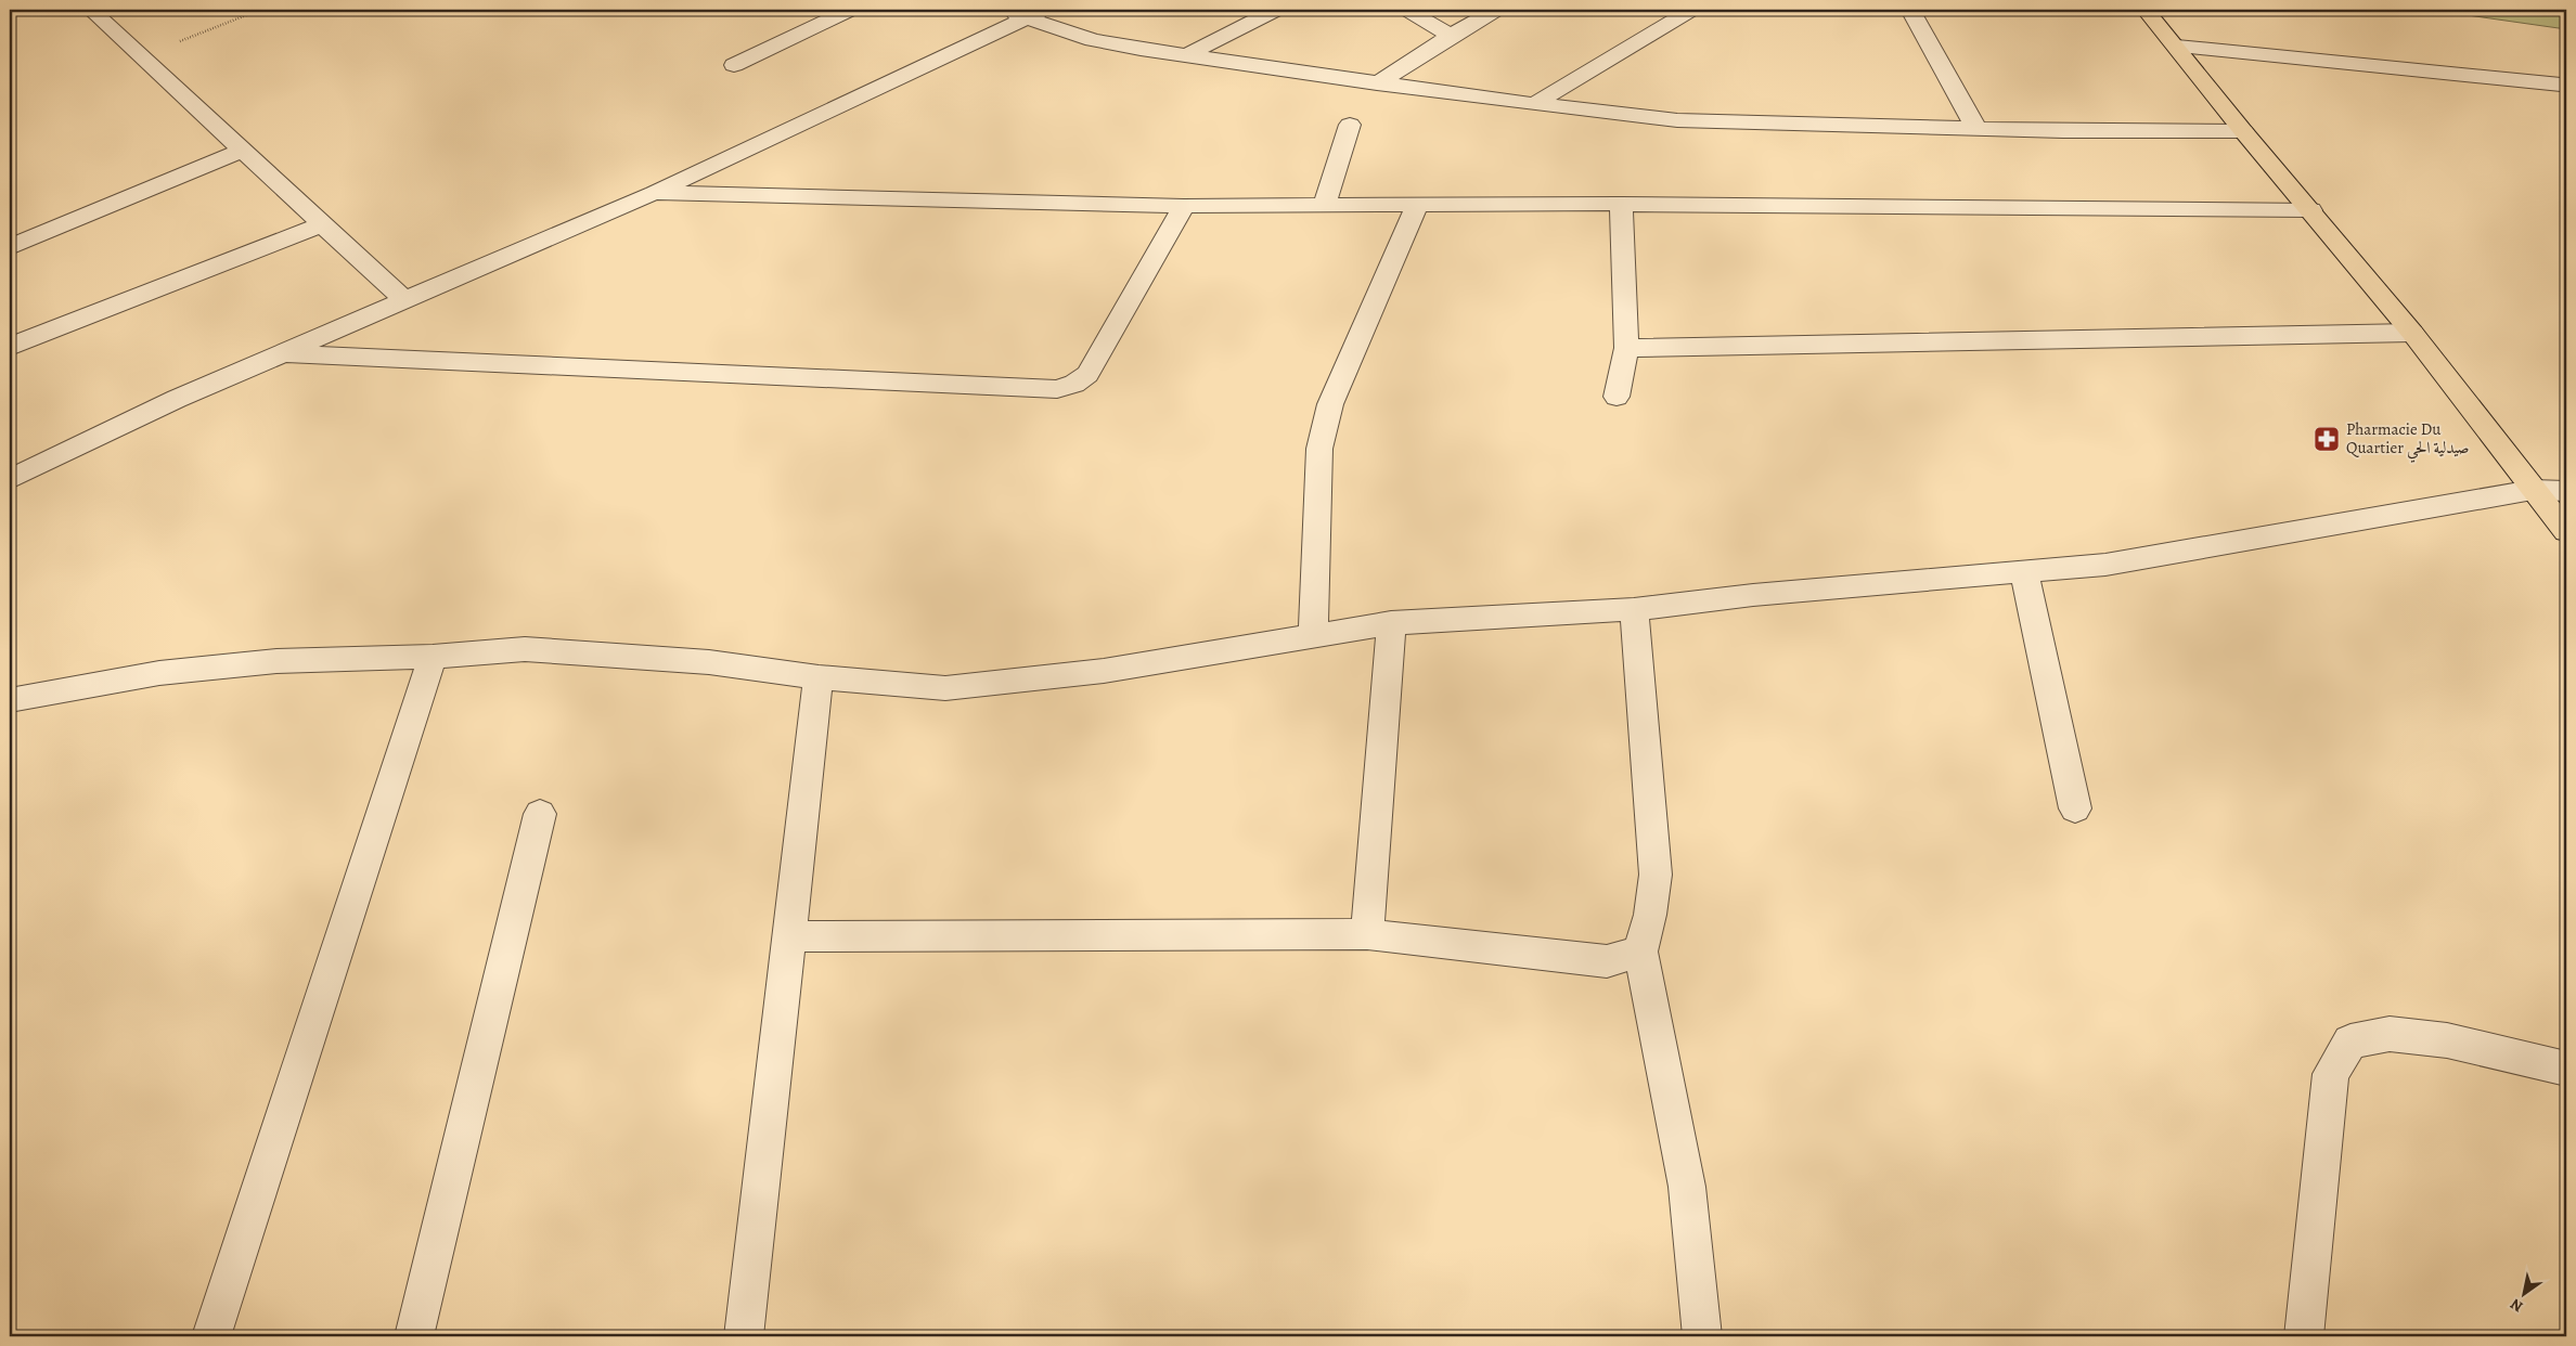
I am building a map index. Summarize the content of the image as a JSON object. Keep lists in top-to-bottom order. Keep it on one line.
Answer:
{"places":{"pharmacy":["Pharmacie Du Quartier صيدلية الحي"]},"north":"bottom left"}
